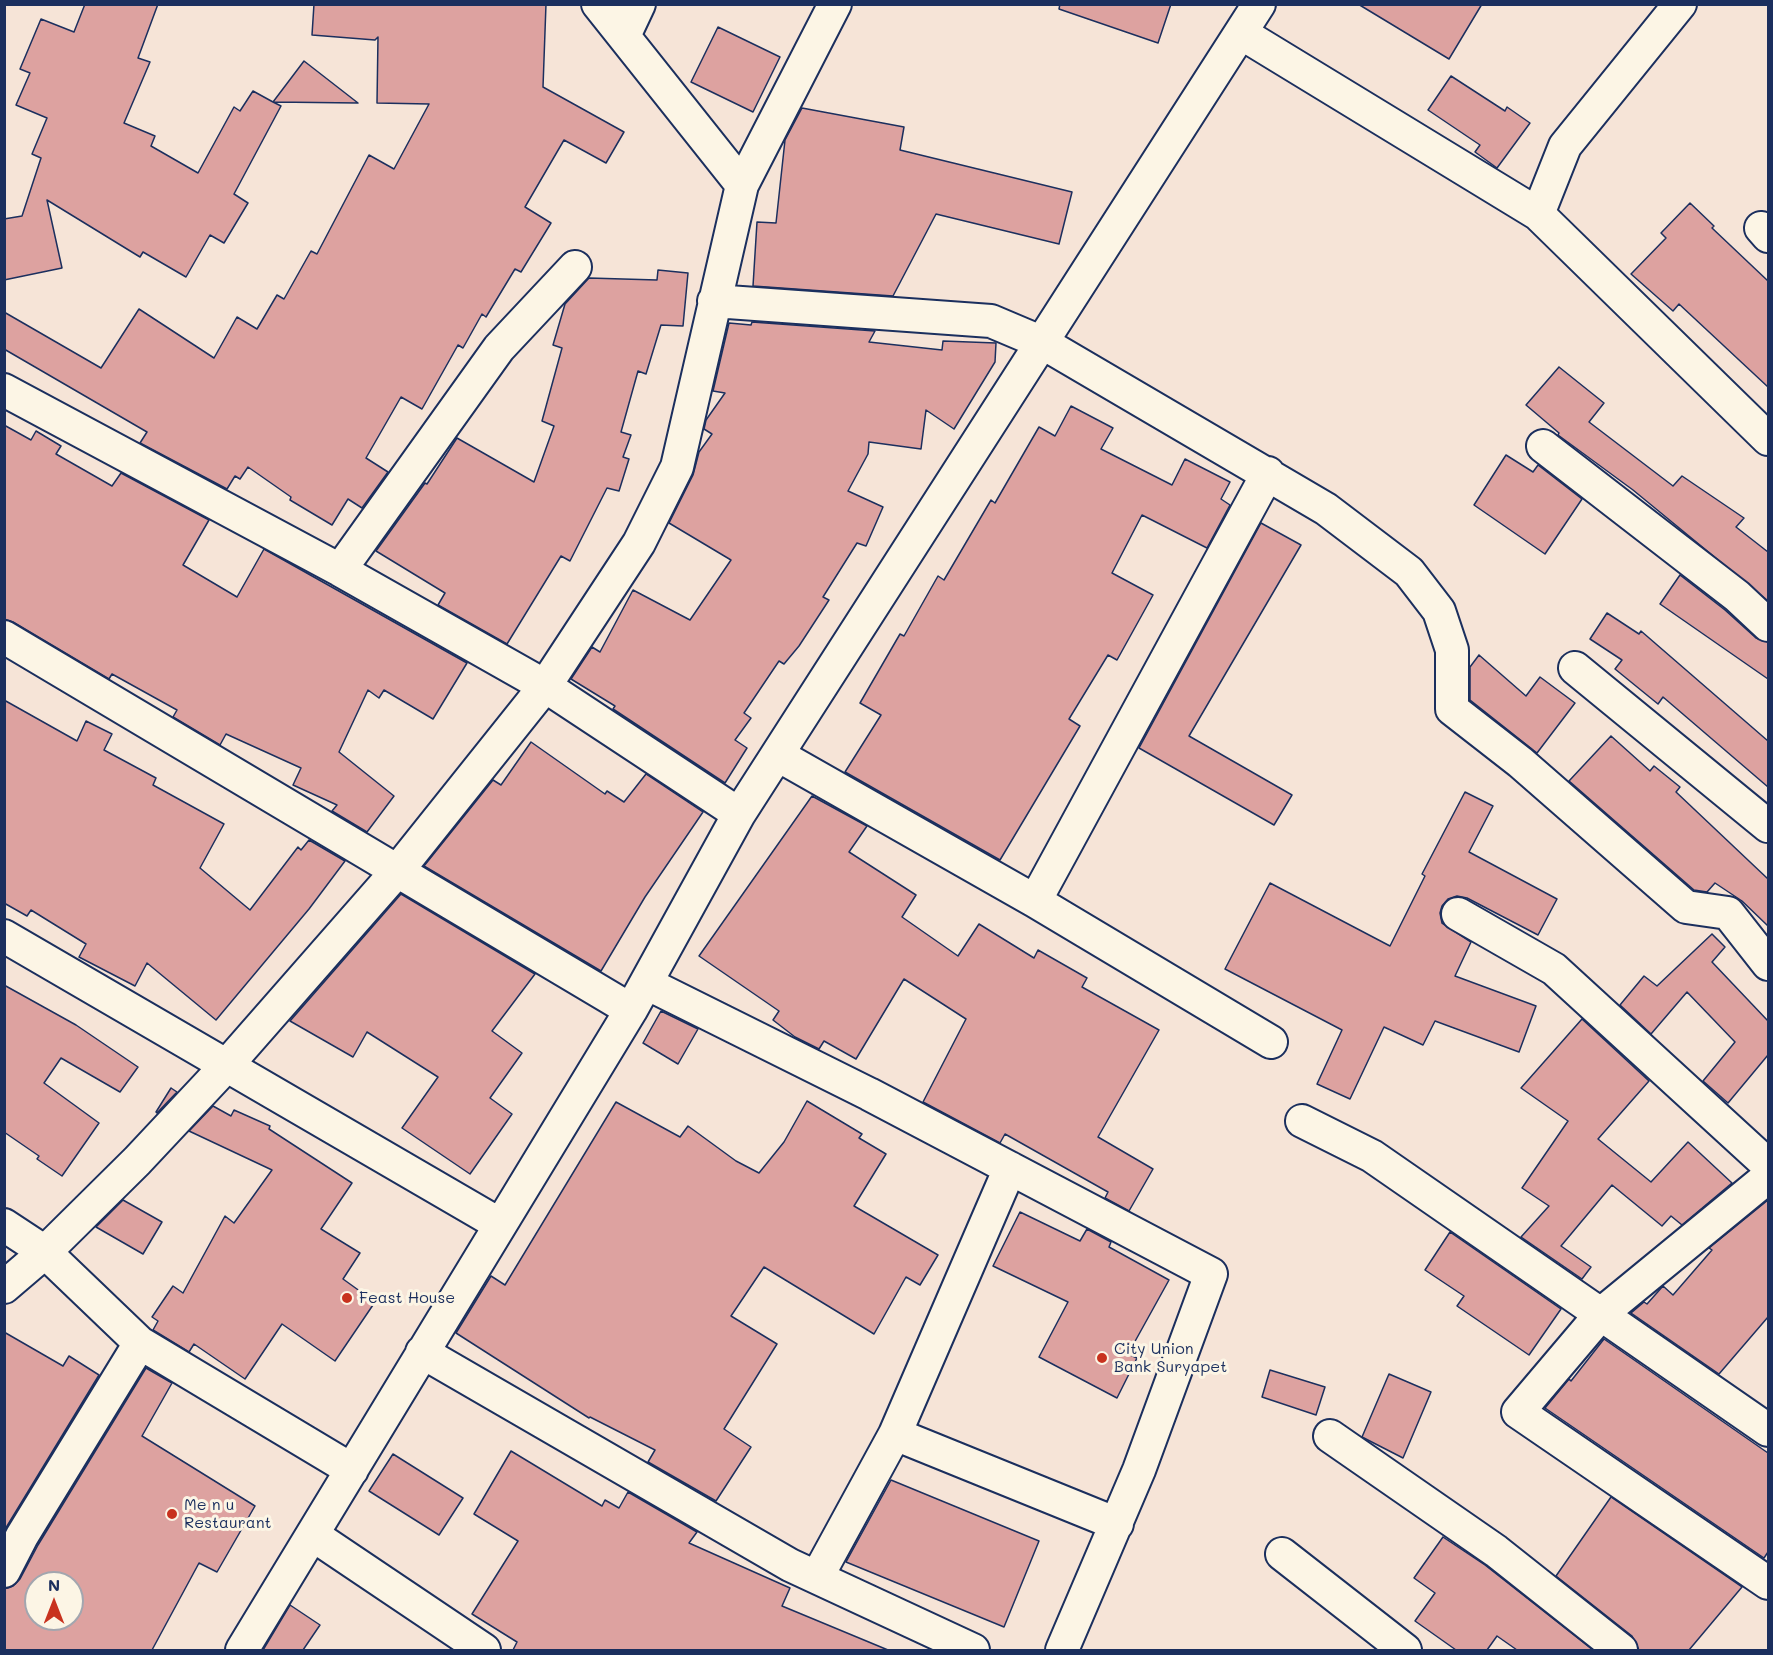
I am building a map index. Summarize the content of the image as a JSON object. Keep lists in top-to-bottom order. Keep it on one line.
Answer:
{"places":["Feast House","City Union Bank Suryapet","Me n u Restaurant"],"north":"top"}
